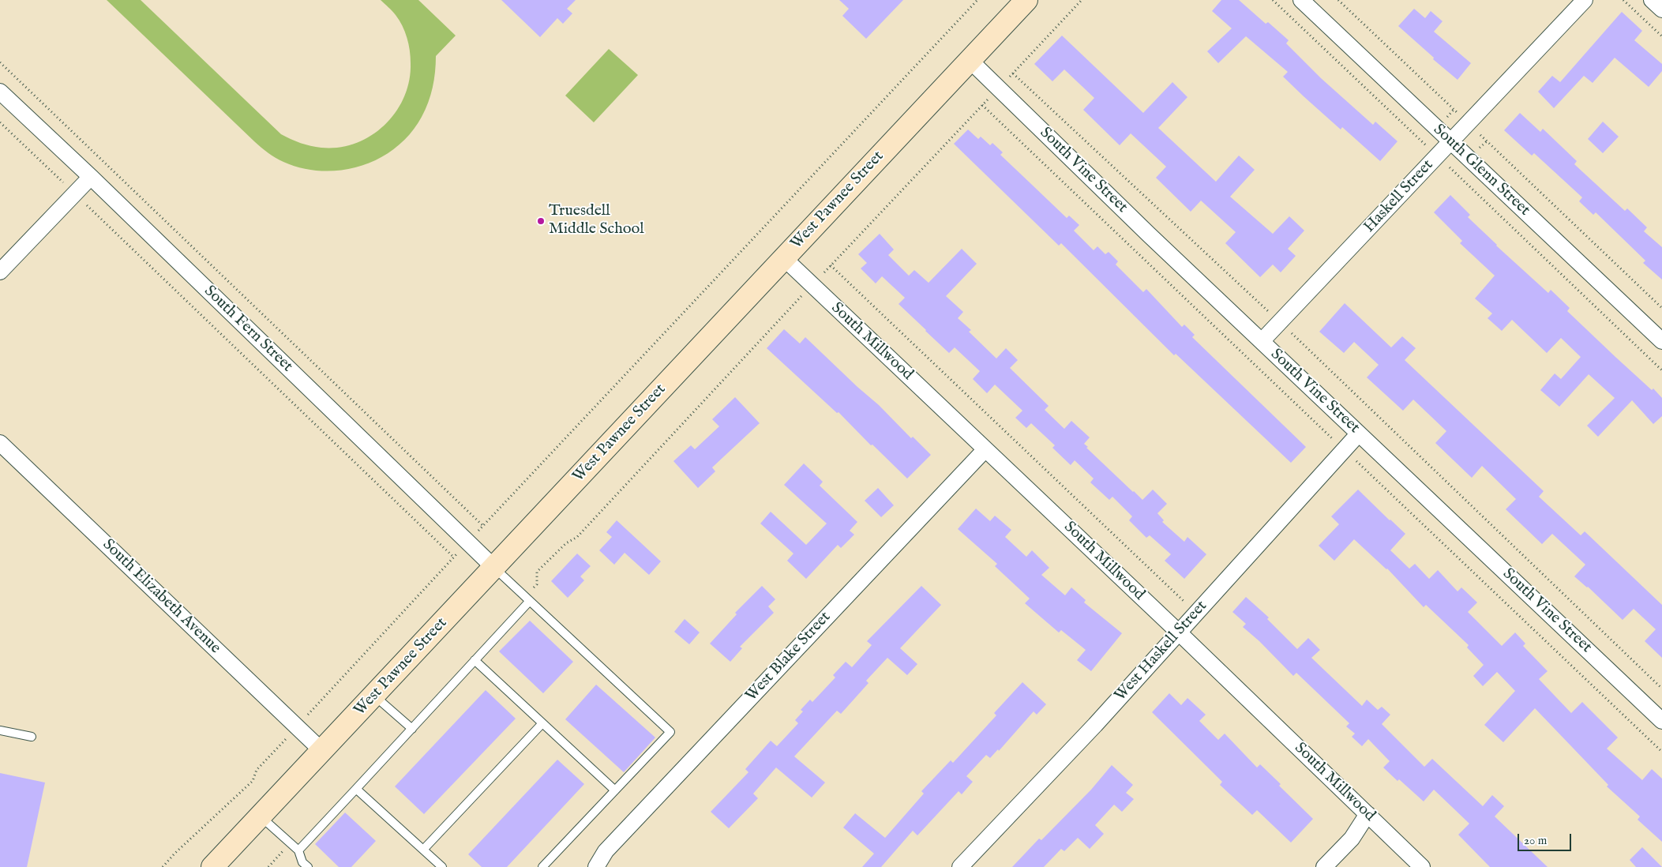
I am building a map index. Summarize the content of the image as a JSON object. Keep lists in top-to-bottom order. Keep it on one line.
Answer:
{"streets":{"main road":["West Pawnee Street"],"street":["South Vine Street","South Glenn Street","Haskell Street","South Fern Street","South Millwood","South Elizabeth Avenue","West Haskell Street","West Blake Street"]},"crossings":[["South Vine Street","Haskell Street"],["South Vine Street","West Pawnee Street"],["South Vine Street","West Haskell Street"],["South Glenn Street","Haskell Street"],["West Pawnee Street","South Fern Street"],["West Pawnee Street","South Millwood"],["West Pawnee Street","South Elizabeth Avenue"],["South Millwood","West Haskell Street"],["South Millwood","West Blake Street"]],"places":["Truesdell Middle School"],"scale_bar":"20 m"}
